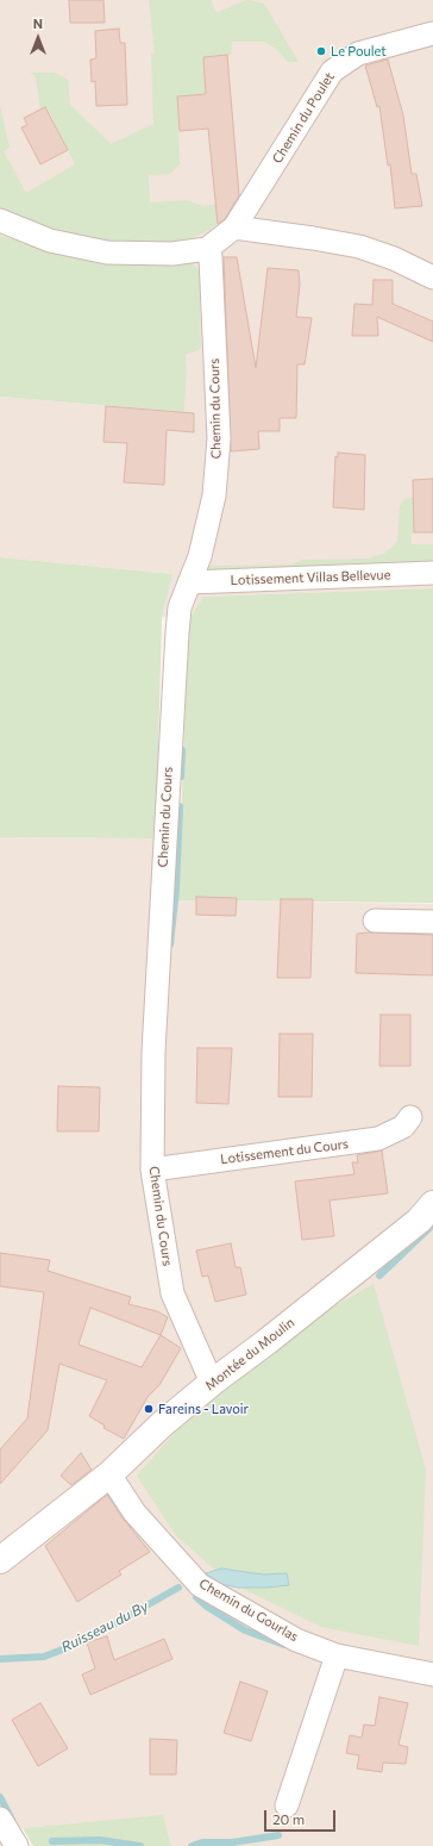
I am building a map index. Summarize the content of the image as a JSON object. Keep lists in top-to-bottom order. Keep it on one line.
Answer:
{"streets":{"street":["Chemin du Poulet","Chemin du Cours","Lotissement Villas Bellevue","Lotissement du Cours","Montée du Moulin","Chemin du Gourlas"]},"crossings":[["Chemin du Poulet","Chemin du Cours"],["Chemin du Cours","Lotissement Villas Bellevue"],["Chemin du Cours","Lotissement du Cours"],["Chemin du Cours","Montée du Moulin"],["Montée du Moulin","Chemin du Gourlas"]],"water":["Ruisseau du By"],"places":["Le Poulet","Fareins - Lavoir"],"scale_bar":"20 m","north":"top"}
